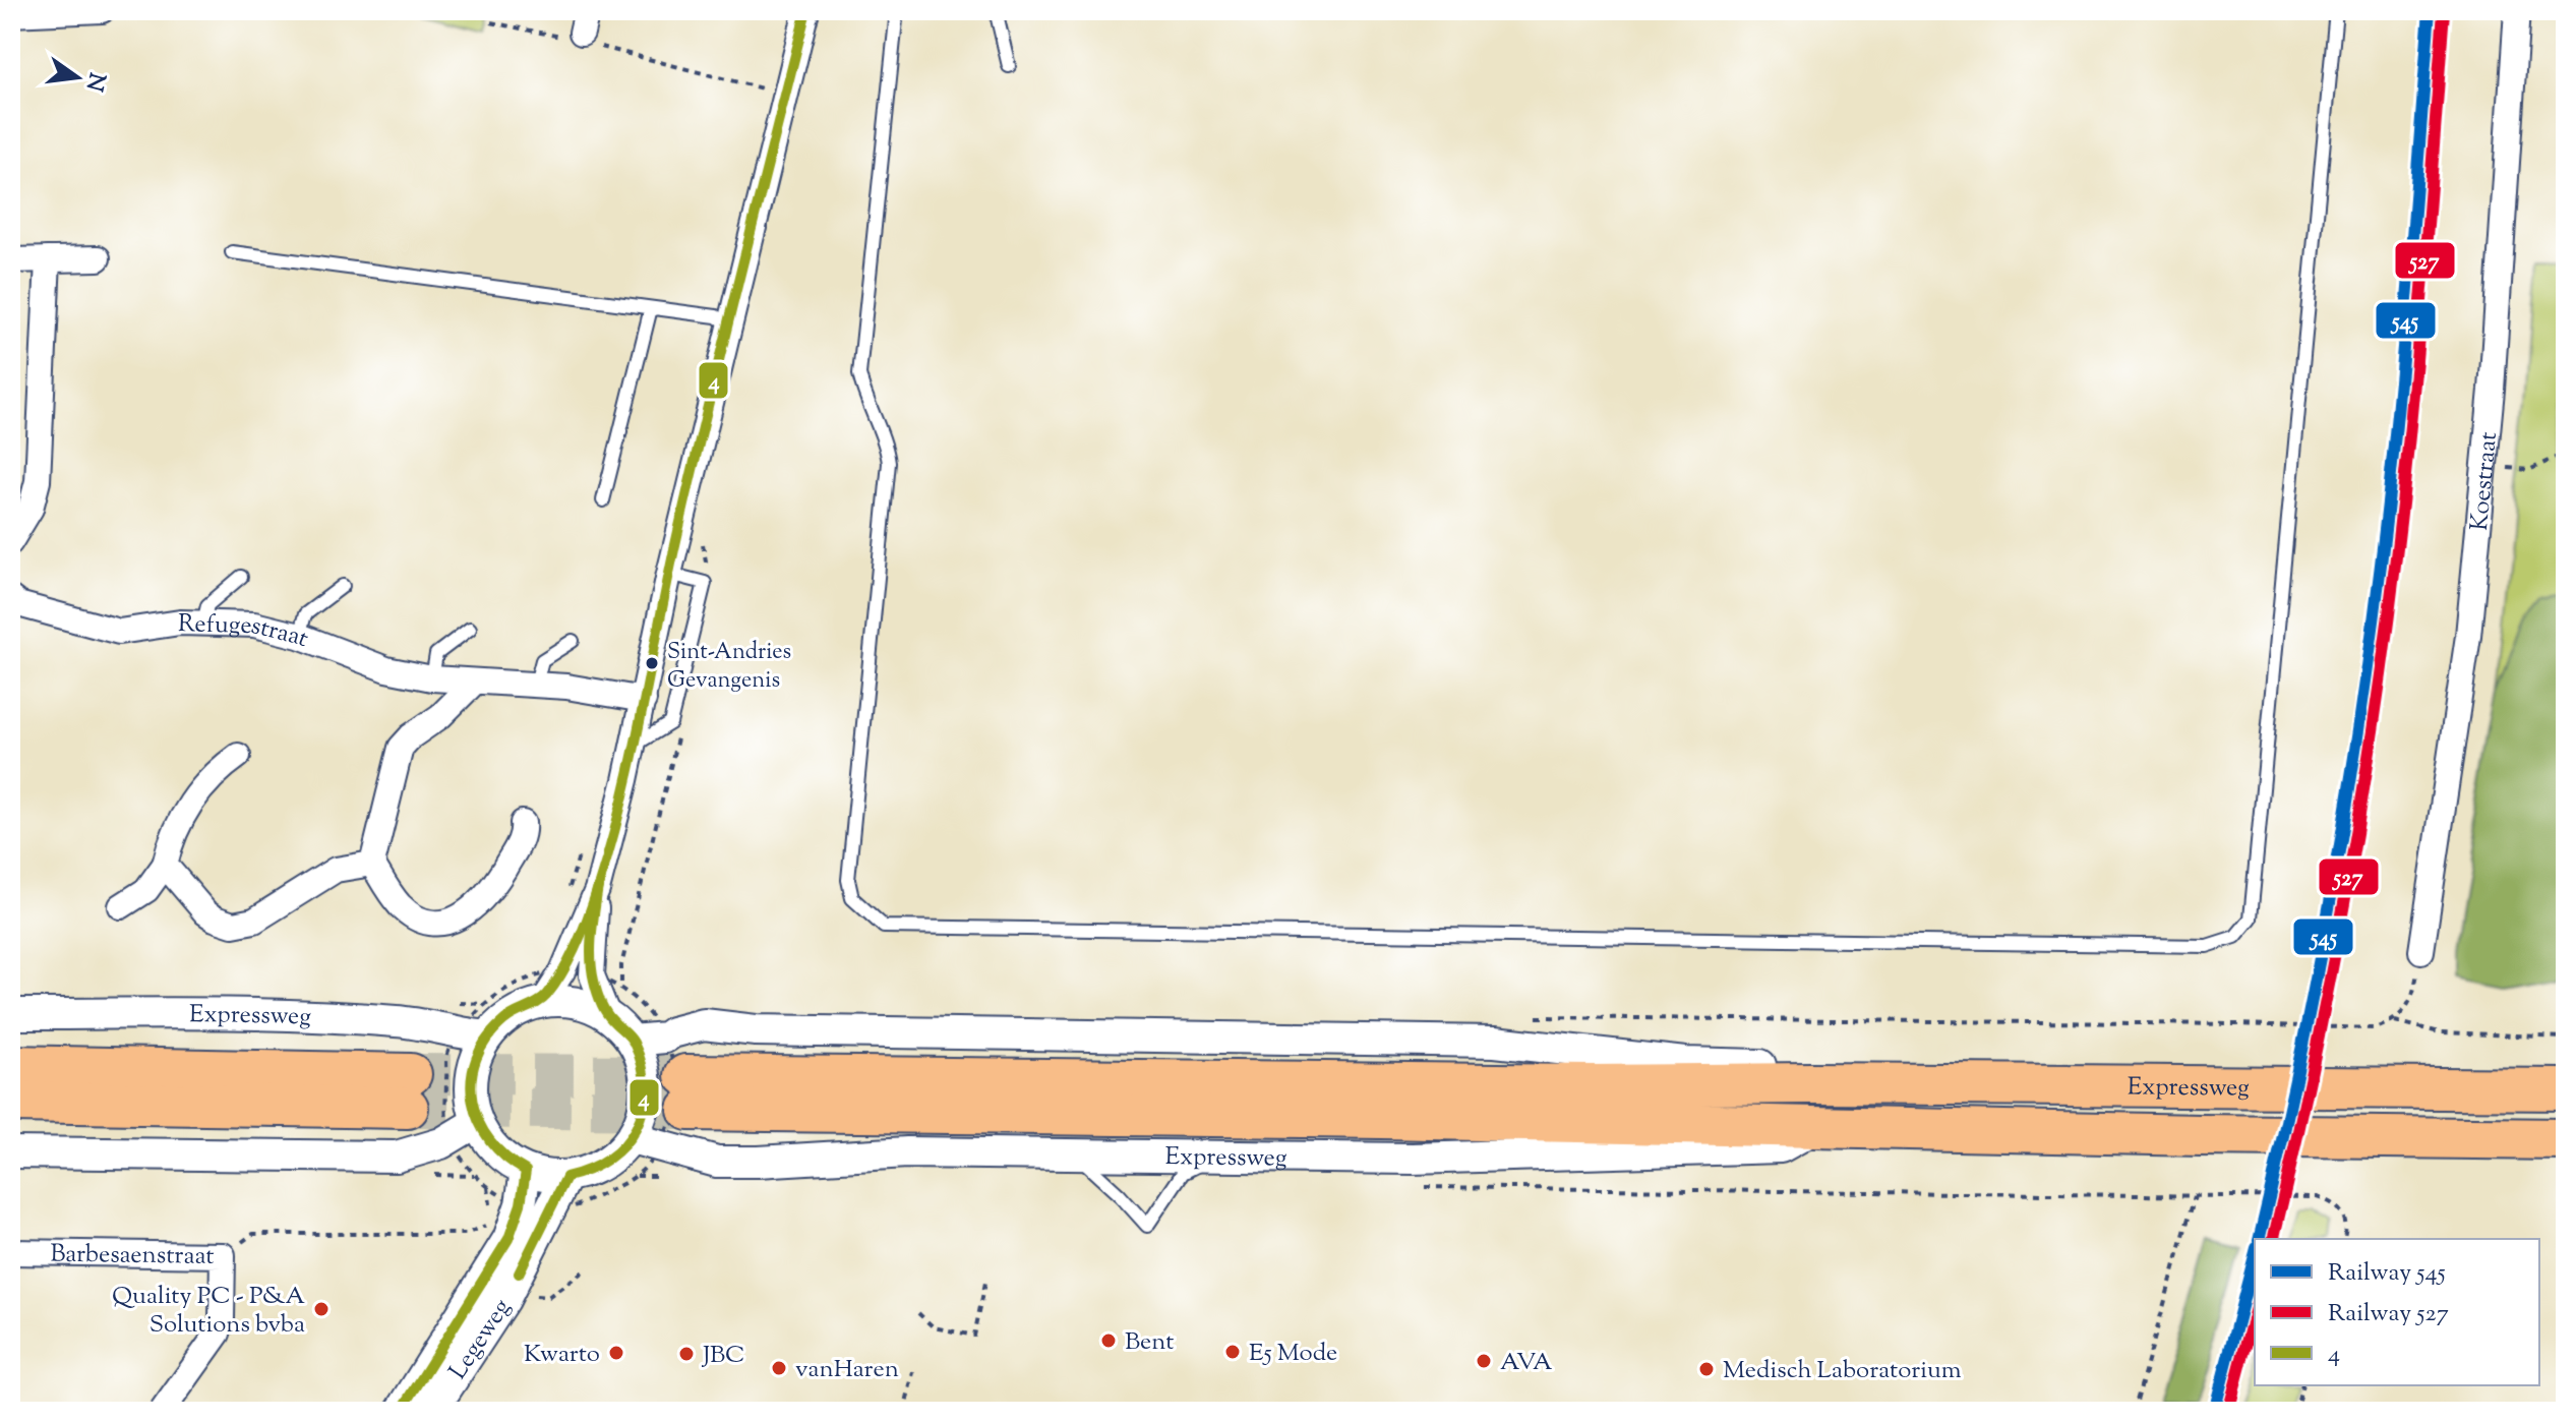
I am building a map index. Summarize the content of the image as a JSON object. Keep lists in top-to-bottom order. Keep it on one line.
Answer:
{"streets":{"highway":["Expressweg"],"street":["Koestraat","Refugestraat","Barbesaenstraat","Legeweg"]},"crossings":[["Expressweg","Legeweg"]],"places":["Sint-Andries Gevangenis","Quality PC - P&A Solutions bvba","Bent","E5 Mode","Kwarto","JBC","AVA","vanHaren","Medisch Laboratorium"],"lines":["rail line 545","transit line 4","rail line 527"],"legend":["Railway 545","Railway 527","4"],"north":"right"}
